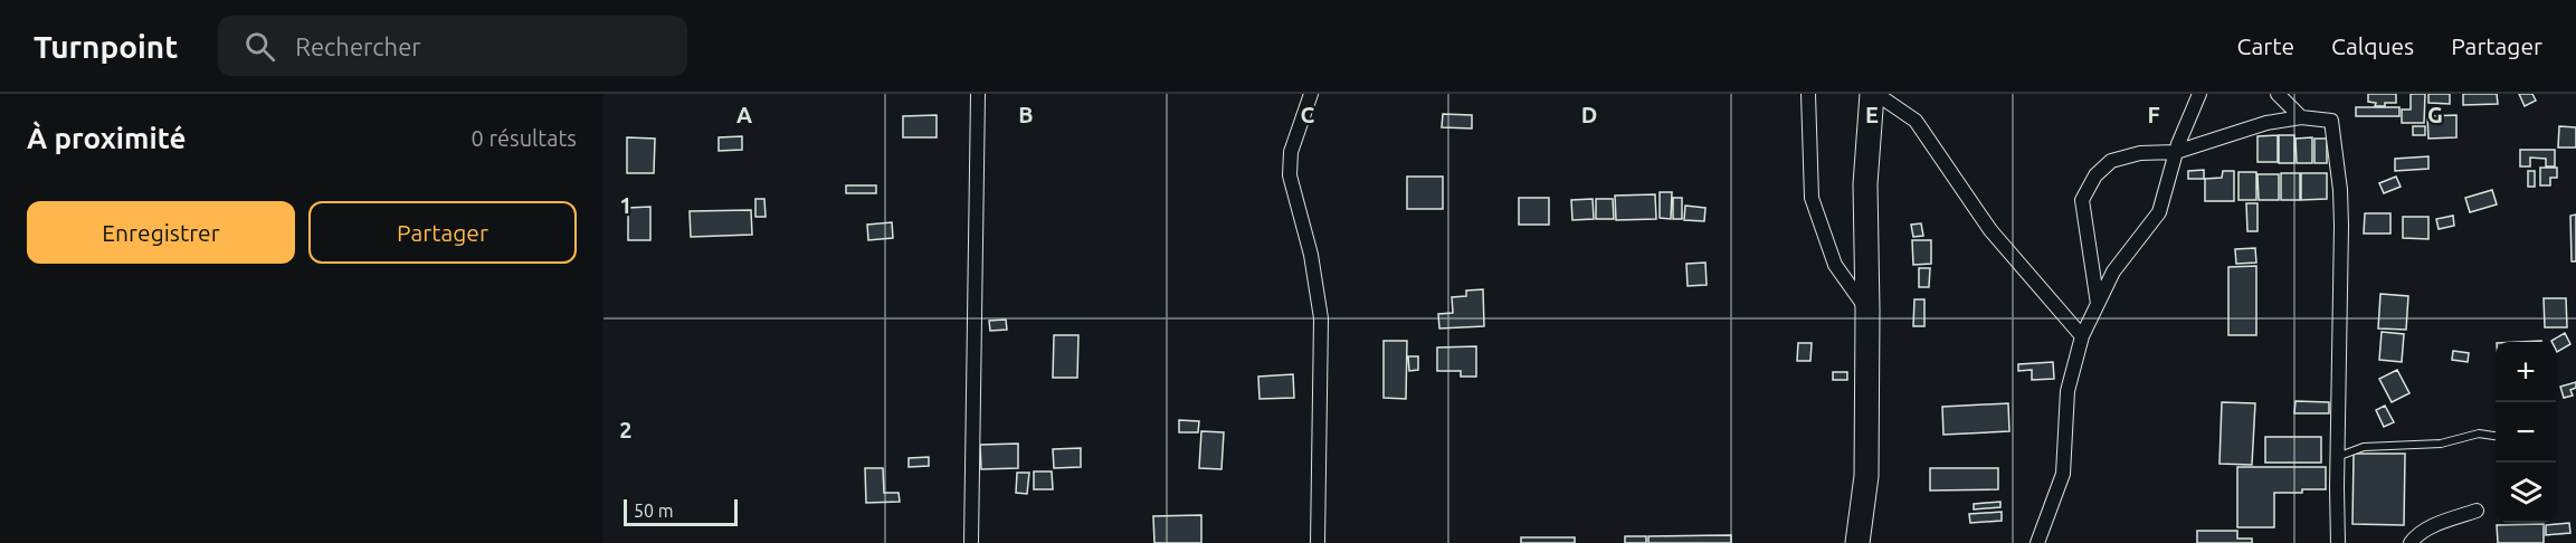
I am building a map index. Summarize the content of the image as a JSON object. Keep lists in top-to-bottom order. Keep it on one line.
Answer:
{"scale_bar":"50 m","page":{"header":"Turnpoint","search":"Rechercher","nav":["Carte","Calques","Partager"],"heading":["À proximité","0 résultats"],"buttons":["Enregistrer","Partager"],"map_buttons":["+","−"],"scale":"50 m"},"grid":{"columns":["A","B","C","D","E","F","G"],"rows":["1","2"]}}
